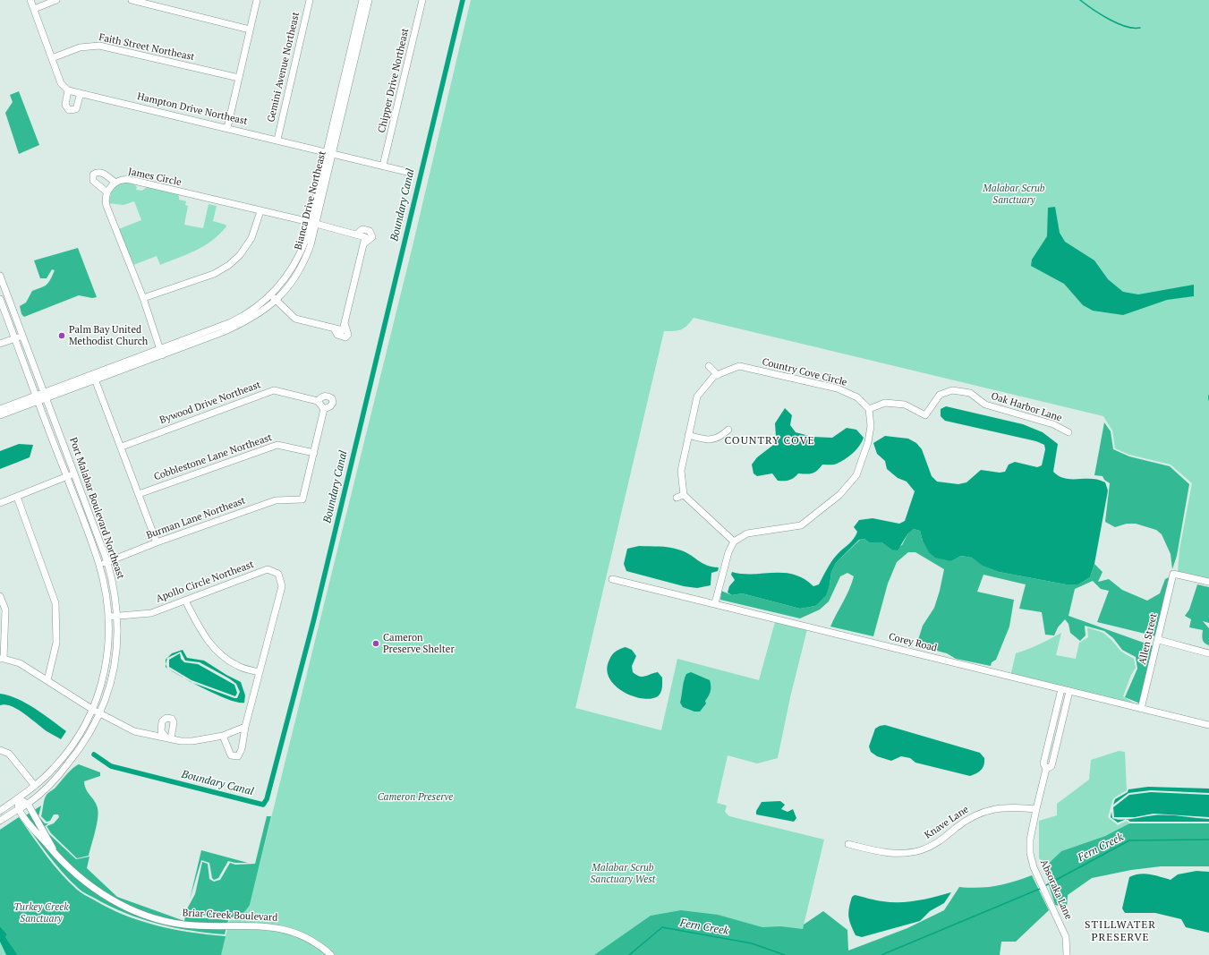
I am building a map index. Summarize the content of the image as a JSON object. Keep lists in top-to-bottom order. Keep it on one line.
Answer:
{"streets":{"street":["Faith Street Northeast","Gemini Avenue Northeast","Chipper Drive Northeast","Hampton Drive Northeast","James Circle","Bianca Drive Northeast","Country Cove Circle","Bywood Drive Northeast","Oak Harbor Lane","Cobblestone Lane Northeast","Port Malabar Boulevard Northeast","Burman Lane Northeast","Apollo Circle Northeast","Allen Street","Corey Road","Knave Lane","Absoraka Lane","Briar Creek Boulevard"]},"crossings":[["Gemini Avenue Northeast","Hampton Drive Northeast"],["Chipper Drive Northeast","Hampton Drive Northeast"],["Hampton Drive Northeast","Bianca Drive Northeast"],["James Circle","Bianca Drive Northeast"],["Bianca Drive Northeast","Port Malabar Boulevard Northeast"],["Country Cove Circle","Oak Harbor Lane"],["Cobblestone Lane Northeast","Burman Lane Northeast"],["Port Malabar Boulevard Northeast","Burman Lane Northeast"],["Port Malabar Boulevard Northeast","Apollo Circle Northeast"],["Port Malabar Boulevard Northeast","Briar Creek Boulevard"],["Allen Street","Corey Road"],["Corey Road","Absoraka Lane"],["Knave Lane","Absoraka Lane"]],"districts":["COUNTRY COVE","STILLWATER PRESERVE"],"water":["Boundary Canal","Fern Creek"],"parks":["Malabar Scrub Sanctuary","Cameron Preserve","Malabar Scrub Sanctuary West","Turkey Creek Sanctuary"],"places":["Palm Bay United Methodist Church","Cameron Preserve Shelter"]}
